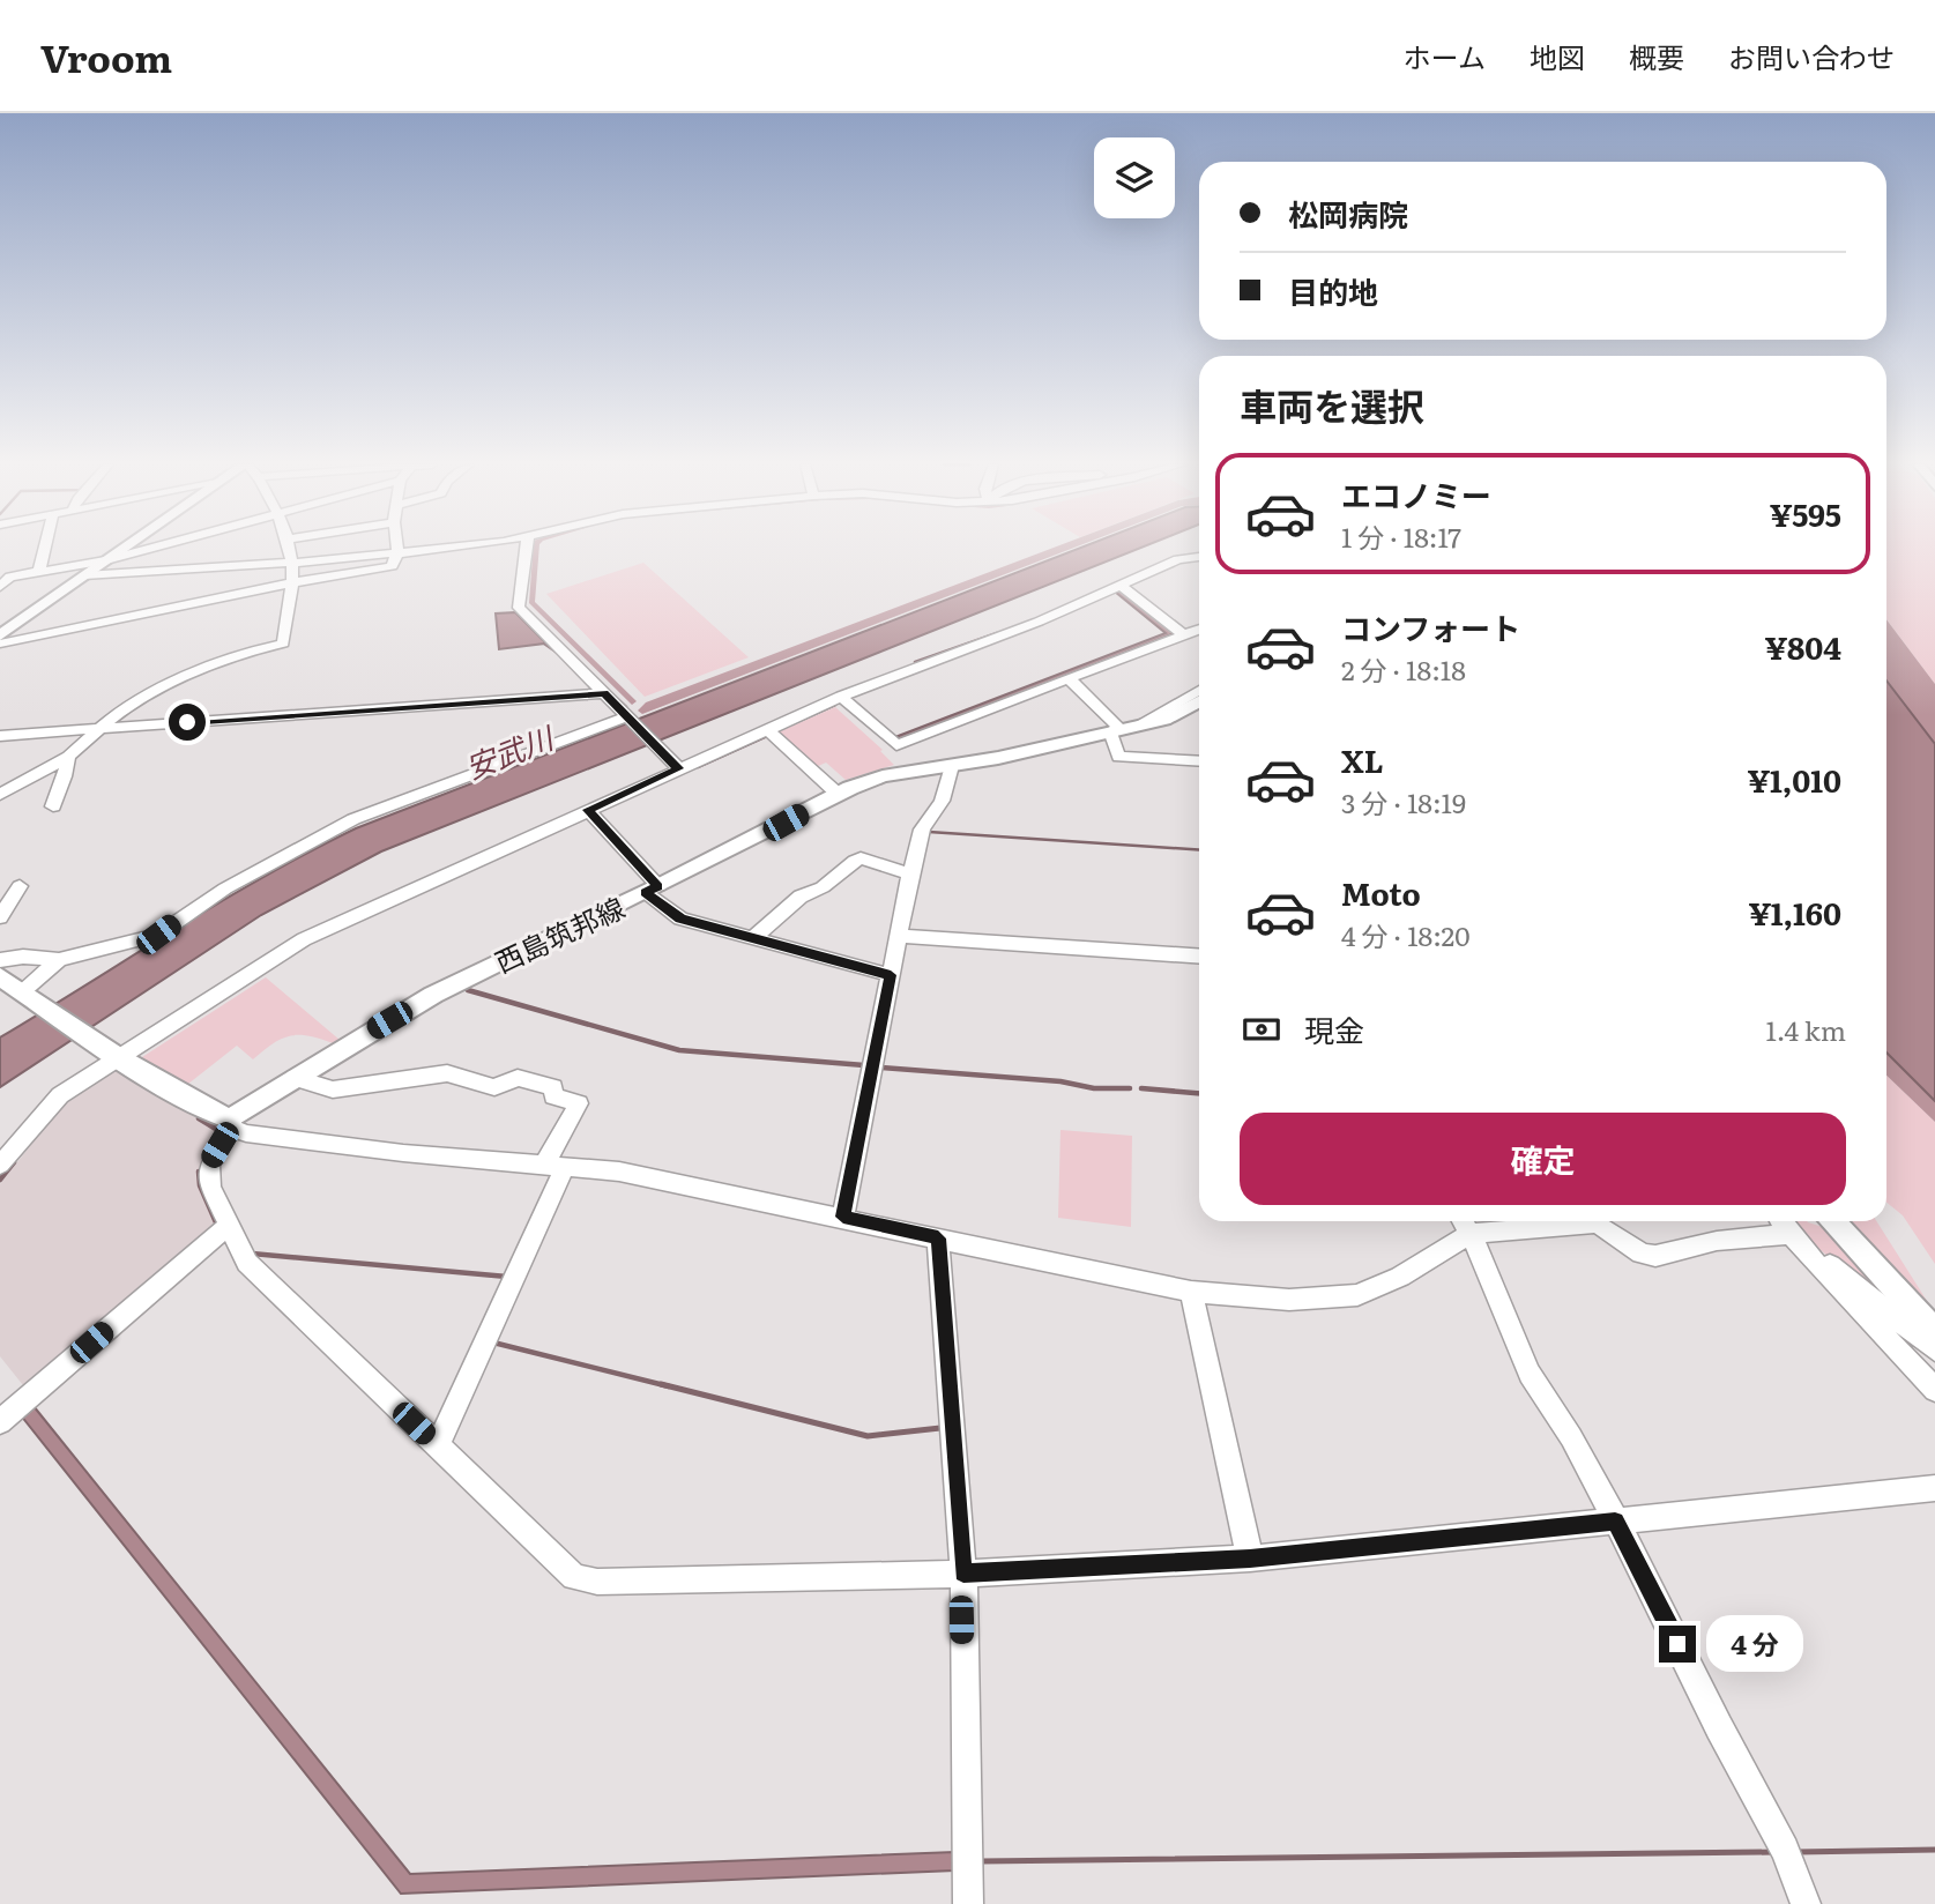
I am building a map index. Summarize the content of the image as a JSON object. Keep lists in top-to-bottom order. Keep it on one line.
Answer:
{"streets":{"main road":["西島筑邦線"]},"water":["安武川"],"page":{"header":"Vroom","nav":["ホーム","地図","概要","お問い合わせ"],"banner":["松岡病院","目的地"],"heading":"車両を選択","list":[{"name":"エコノミー","note":"1 分 · 18:17","value":"¥595"},{"name":"コンフォート","note":"2 分 · 18:18","value":"¥804"},{"name":"XL","note":"3 分 · 18:19","value":"¥1,010"},{"name":"Moto","note":"4 分 · 18:20","value":"¥1,160"}],"pay":["現金","1.4 km"],"buttons":"確定","bubble":"4 分"}}
